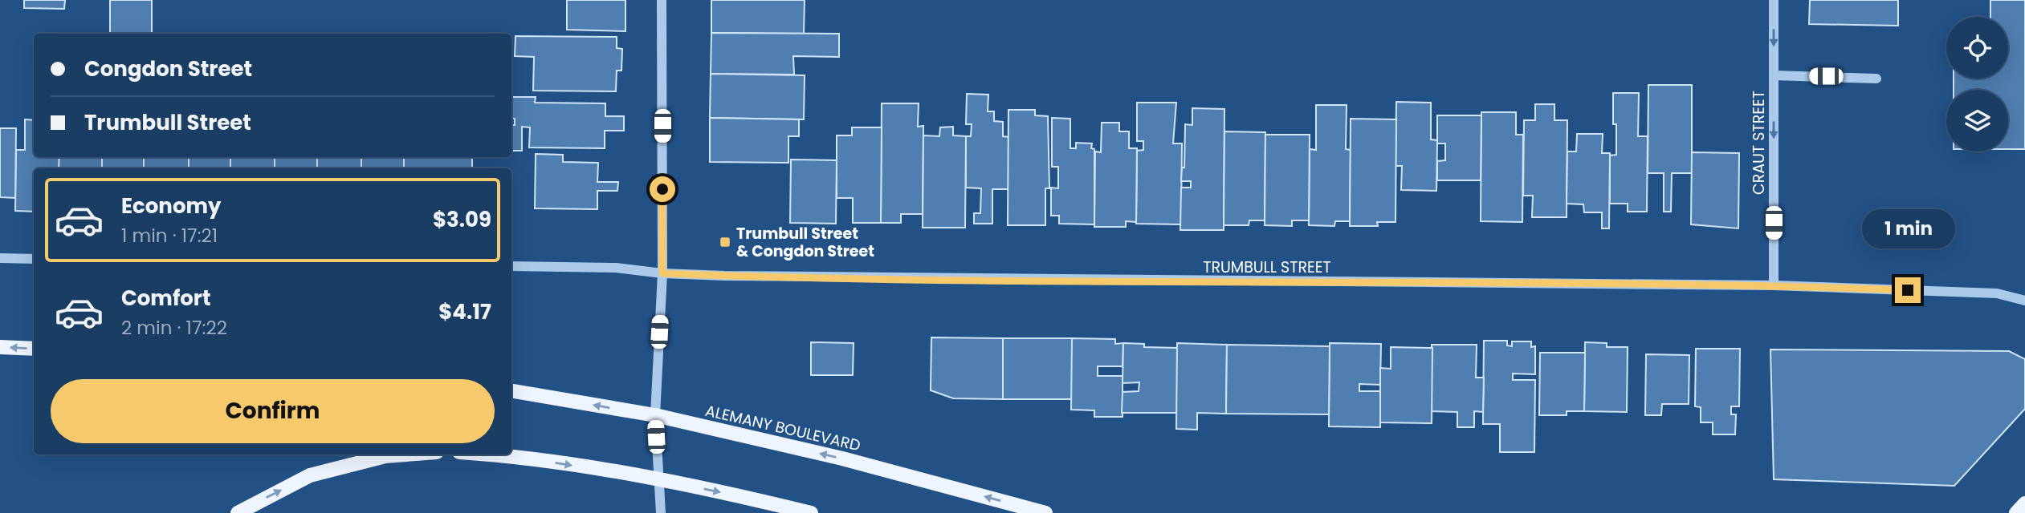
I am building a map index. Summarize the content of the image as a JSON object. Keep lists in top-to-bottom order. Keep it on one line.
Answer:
{"streets":{"main road":["ALEMANY BOULEVARD"],"street":["CRAUT STREET","TRUMBULL STREET"]},"crossings":[["CRAUT STREET","TRUMBULL STREET"]],"one_way":["CRAUT STREET"],"places":{"transit":["Trumbull Street & Congdon Street"]},"page":{"banner":["Congdon Street","Trumbull Street"],"list":[{"name":"Economy","note":"1 min · 17:21","value":"$3.09"},{"name":"Comfort","note":"2 min · 17:22","value":"$4.17"}],"bubble":"1 min","buttons":"Confirm"}}
